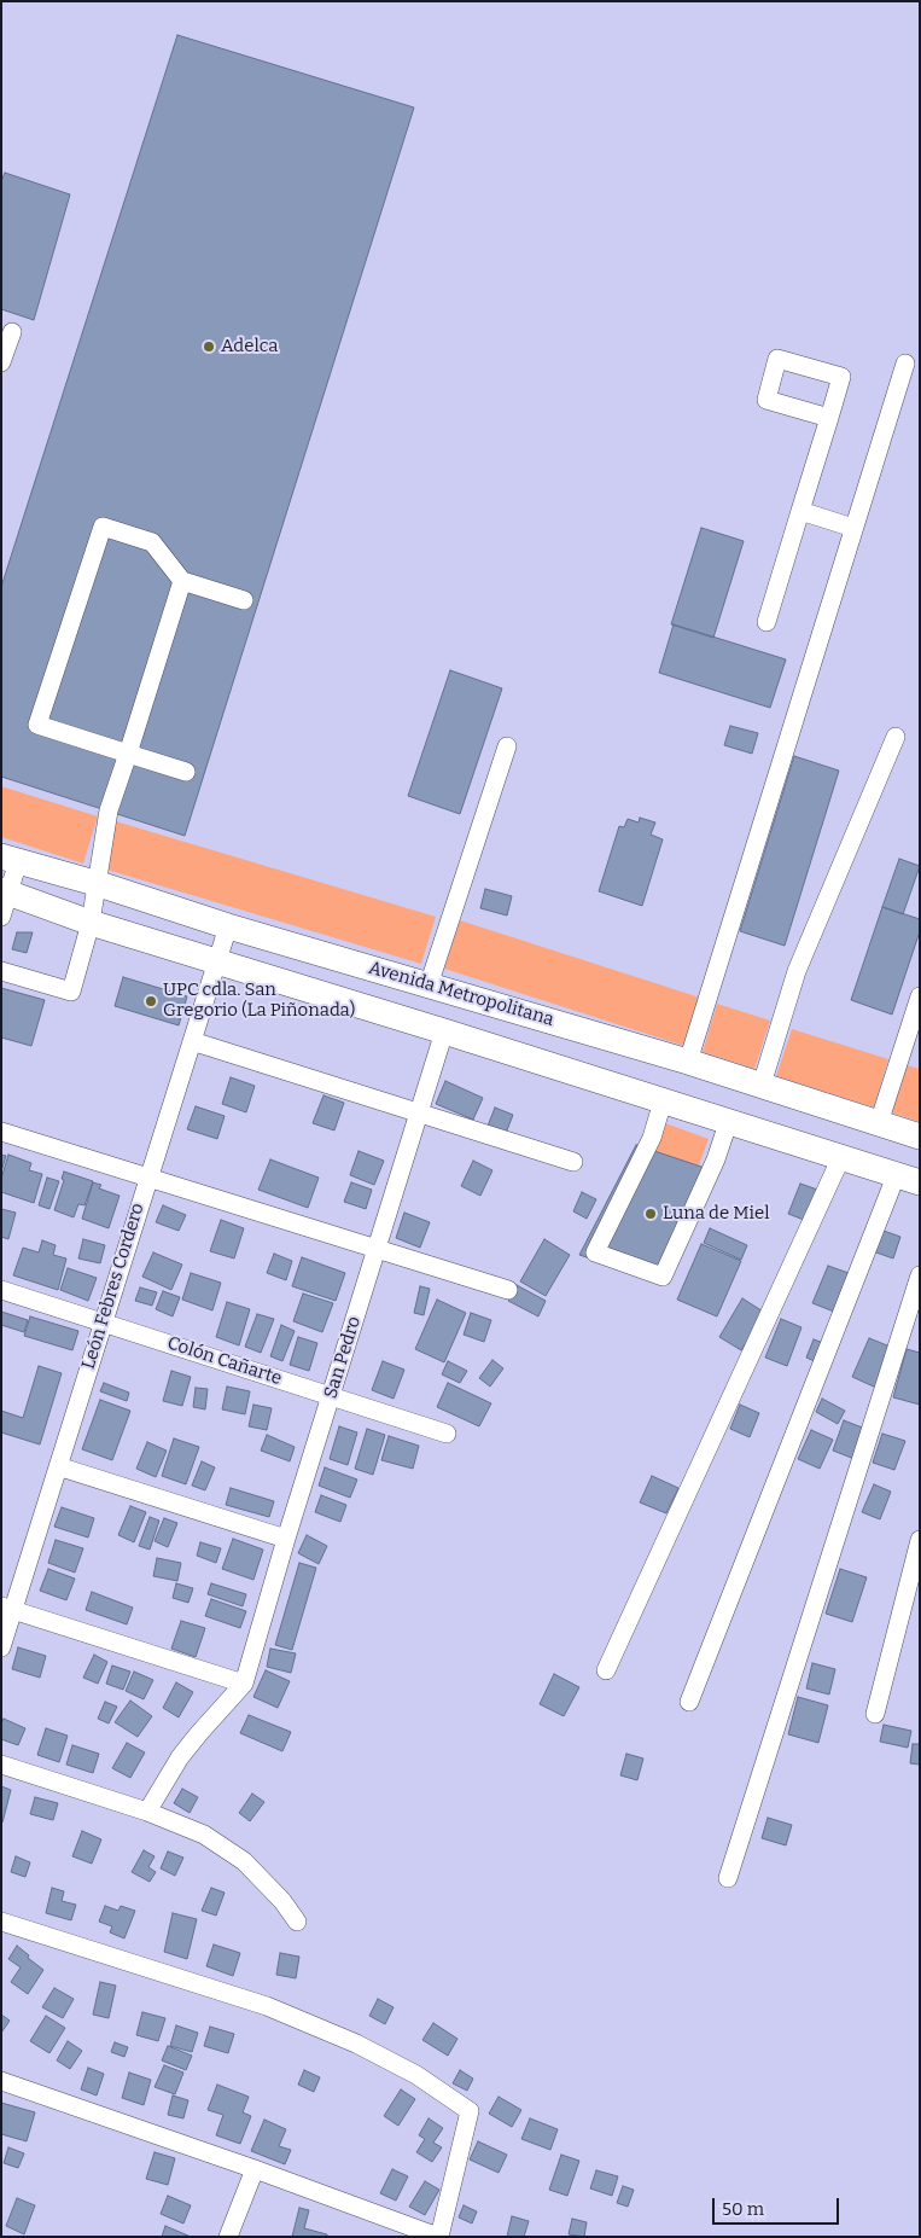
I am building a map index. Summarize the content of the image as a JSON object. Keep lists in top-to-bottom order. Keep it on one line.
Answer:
{"streets":{"highway":["Avenida Metropolitana"],"street":["León Febres Cordero","San Pedro","Colón Cañarte"]},"crossings":[["Avenida Metropolitana","León Febres Cordero"],["León Febres Cordero","Colón Cañarte"],["San Pedro","Colón Cañarte"]],"places":["Adelca","UPC cdla. San Gregorio (La Piñonada)","Luna de Miel"],"scale_bar":"50 m"}
